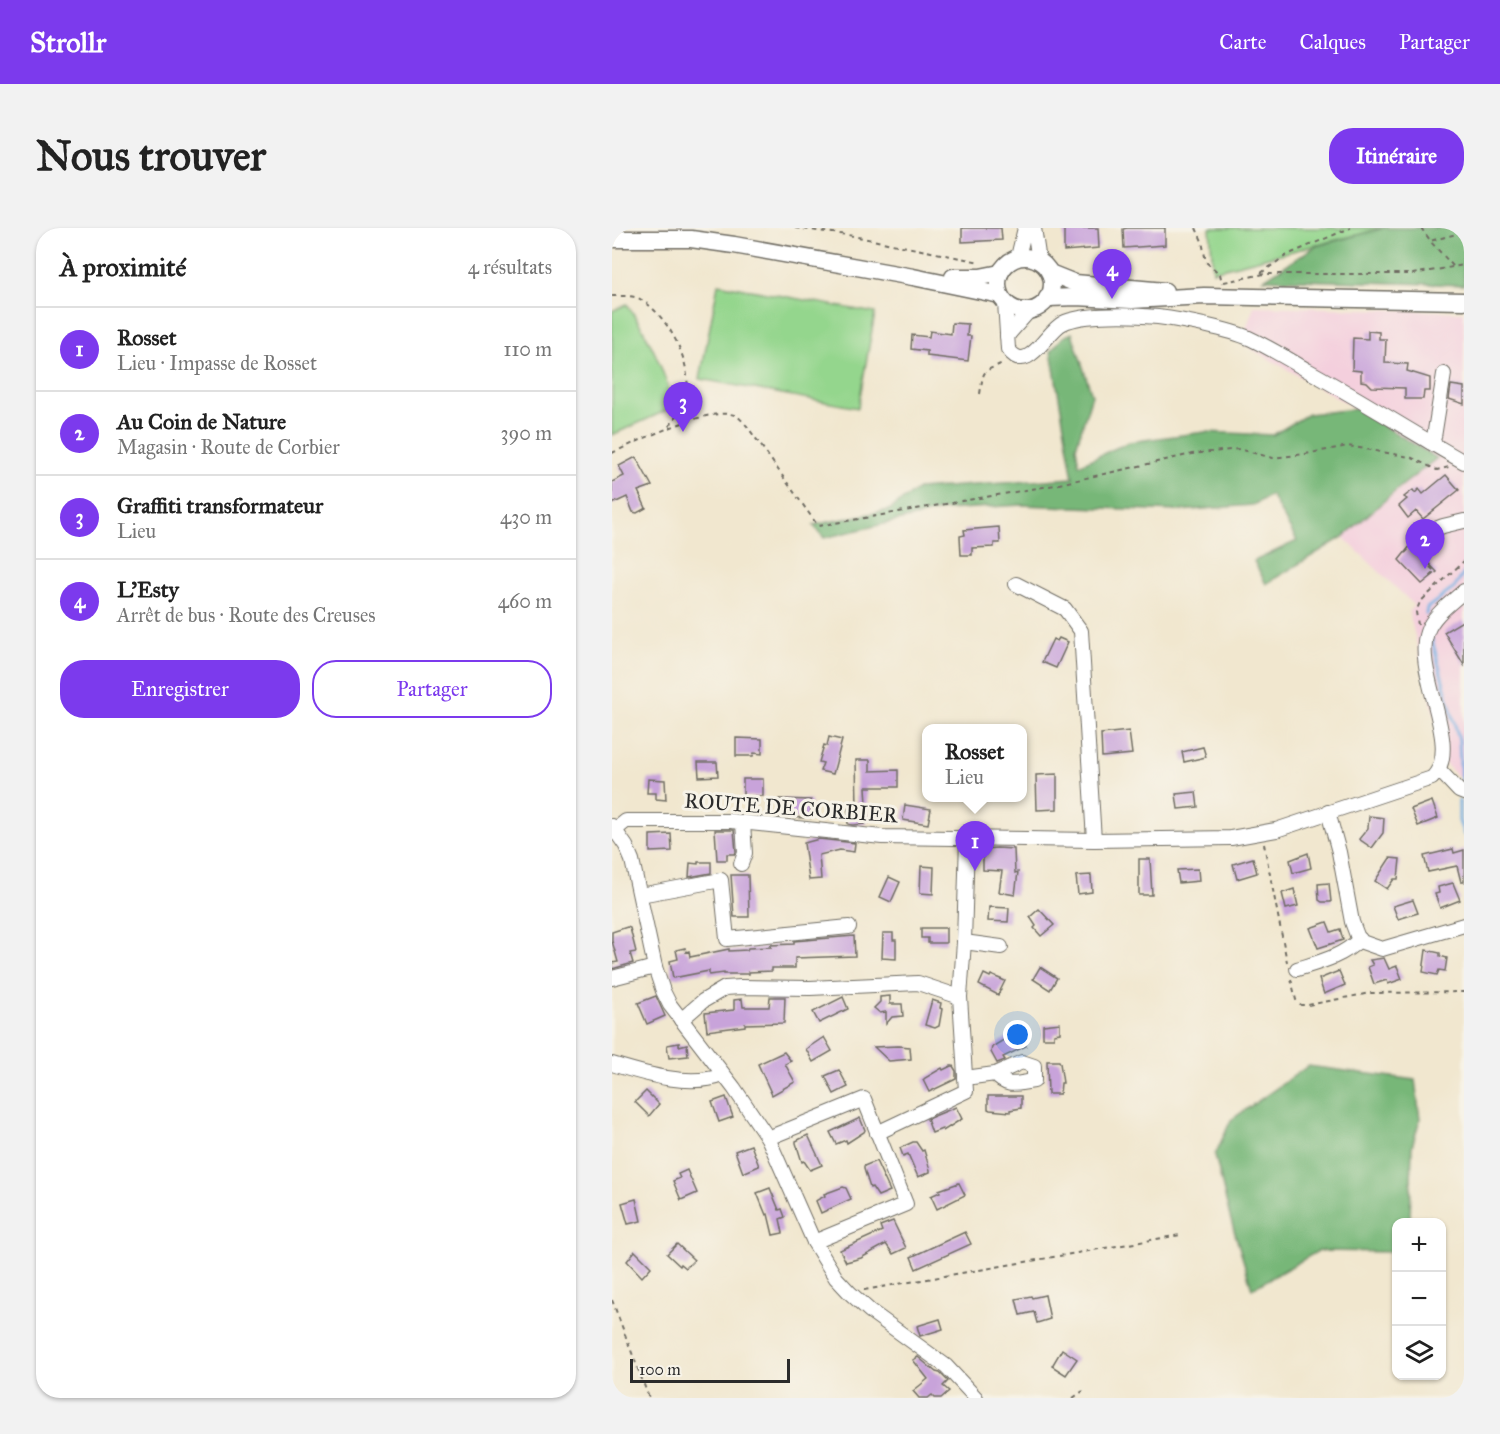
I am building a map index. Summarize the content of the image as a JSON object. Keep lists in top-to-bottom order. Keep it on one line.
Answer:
{"streets":{"street":["ROUTE DE CORBIER"]},"scale_bar":"100 m","page":{"header":"Strollr","nav":["Carte","Calques","Partager"],"buttons":["Itinéraire",["Enregistrer","Partager"]],"title":"Nous trouver","heading":["À proximité","4 résultats"],"pins":["4","3","2","1"],"list":[{"mark":"1","name":"Rosset","note":"Lieu · Impasse de Rosset","value":"110 m"},{"mark":"2","name":"Au Coin de Nature","note":"Magasin · Route de Corbier","value":"390 m"},{"mark":"3","name":"Graffiti transformateur","note":"Lieu","value":"430 m"},{"mark":"4","name":"L'Esty","note":"Arrêt de bus · Route des Creuses","value":"460 m"}],"popup":["Rosset","Lieu"],"map_buttons":["+","−"],"scale":"100 m"}}
